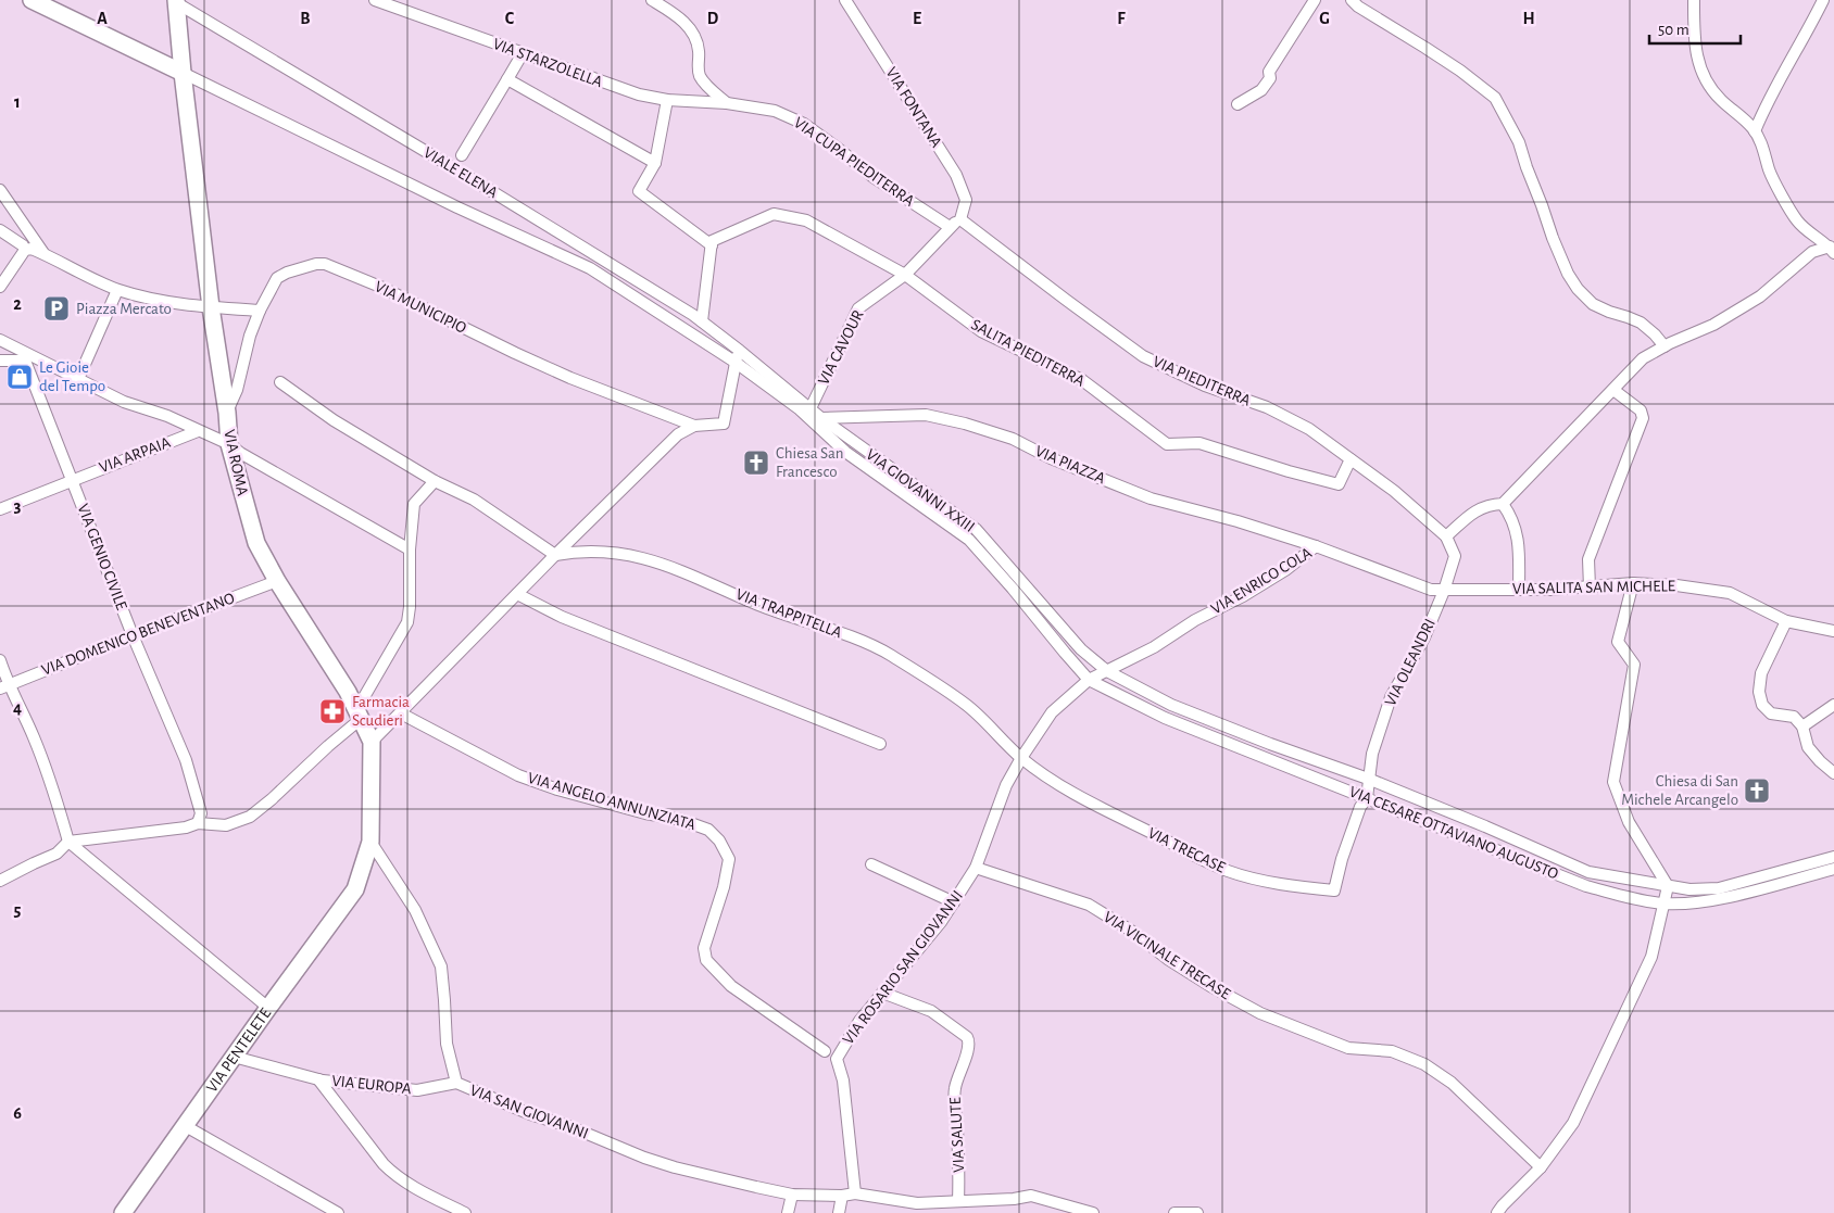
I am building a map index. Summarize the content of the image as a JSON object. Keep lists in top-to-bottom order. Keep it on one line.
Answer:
{"streets":{"main road":["VIA ROMA","VIA PENTELETE"],"street":["VIA STARZOLELLA","VIA FONTANA","VIA CUPA PIEDITERRA","VIALE ELENA","VIA MUNICIPIO","VIA CAVOUR","SALITA PIEDITERRA","VIA PIEDITERRA","VIA ARPAIA","VIA PIAZZA","VIA GIOVANNI XXIII","VIA GENIO CIVILE","VIA ENRICO COLA","VIA SALITA SAN MICHELE","VIA TRAPPITELLA","VIA DOMENICO BENEVENTANO","VIA OLEANDRI","VIA ANGELO ANNUNZIATA","VIA CESARE OTTAVIANO AUGUSTO","VIA TRECASE","VIA VICINALE TRECASE","VIA ROSARIO SAN GIOVANNI","VIA EUROPA","VIA SAN GIOVANNI","VIA SALUTE"]},"crossings":[["VIA STARZOLELLA","VIA CUPA PIEDITERRA"],["VIA FONTANA","VIA CAVOUR"],["VIA FONTANA","VIA PIEDITERRA"],["VIA CUPA PIEDITERRA","VIA CAVOUR"],["VIALE ELENA","VIA ROMA"],["VIALE ELENA","VIA GIOVANNI XXIII"],["VIA MUNICIPIO","VIA ROMA"],["VIA CAVOUR","SALITA PIEDITERRA"],["VIA CAVOUR","VIA PIEDITERRA"],["VIA CAVOUR","VIA GIOVANNI XXIII"],["SALITA PIEDITERRA","VIA PIEDITERRA"],["VIA PIEDITERRA","VIA OLEANDRI"],["VIA ARPAIA","VIA GENIO CIVILE"],["VIA ROMA","VIA DOMENICO BENEVENTANO"],["VIA ROMA","VIA PENTELETE"],["VIA ROMA","VIA SAN GIOVANNI"],["VIA PIAZZA","VIA GIOVANNI XXIII"],["VIA PIAZZA","VIA ENRICO COLA"],["VIA GIOVANNI XXIII","VIA ENRICO COLA"],["VIA GIOVANNI XXIII","VIA CESARE OTTAVIANO AUGUSTO"],["VIA GIOVANNI XXIII","VIA ROSARIO SAN GIOVANNI"],["VIA GENIO CIVILE","VIA DOMENICO BENEVENTANO"],["VIA ENRICO COLA","VIA SALITA SAN MICHELE"],["VIA ENRICO COLA","VIA OLEANDRI"],["VIA ENRICO COLA","VIA CESARE OTTAVIANO AUGUSTO"],["VIA ENRICO COLA","VIA ROSARIO SAN GIOVANNI"],["VIA SALITA SAN MICHELE","VIA OLEANDRI"],["VIA TRAPPITELLA","VIA TRECASE"],["VIA OLEANDRI","VIA CESARE OTTAVIANO AUGUSTO"],["VIA OLEANDRI","VIA TRECASE"],["VIA CESARE OTTAVIANO AUGUSTO","VIA TRECASE"],["VIA CESARE OTTAVIANO AUGUSTO","VIA ROSARIO SAN GIOVANNI"],["VIA TRECASE","VIA ROSARIO SAN GIOVANNI"],["VIA VICINALE TRECASE","VIA ROSARIO SAN GIOVANNI"],["VIA ROSARIO SAN GIOVANNI","VIA SAN GIOVANNI"],["VIA ROSARIO SAN GIOVANNI","VIA SALUTE"],["VIA PENTELETE","VIA EUROPA"],["VIA EUROPA","VIA SAN GIOVANNI"],["VIA SAN GIOVANNI","VIA SALUTE"]],"places":{"parking":["Piazza Mercato"],"shop":["Le Gioie del Tempo"],"church":["Chiesa San Francesco","Chiesa di San Michele Arcangelo"],"pharmacy":["Farmacia Scudieri"]},"scale_bar":"50 m","grid":{"columns":["A","B","C","D","E","F","G","H"],"rows":["1","2","3","4","5","6"]}}
